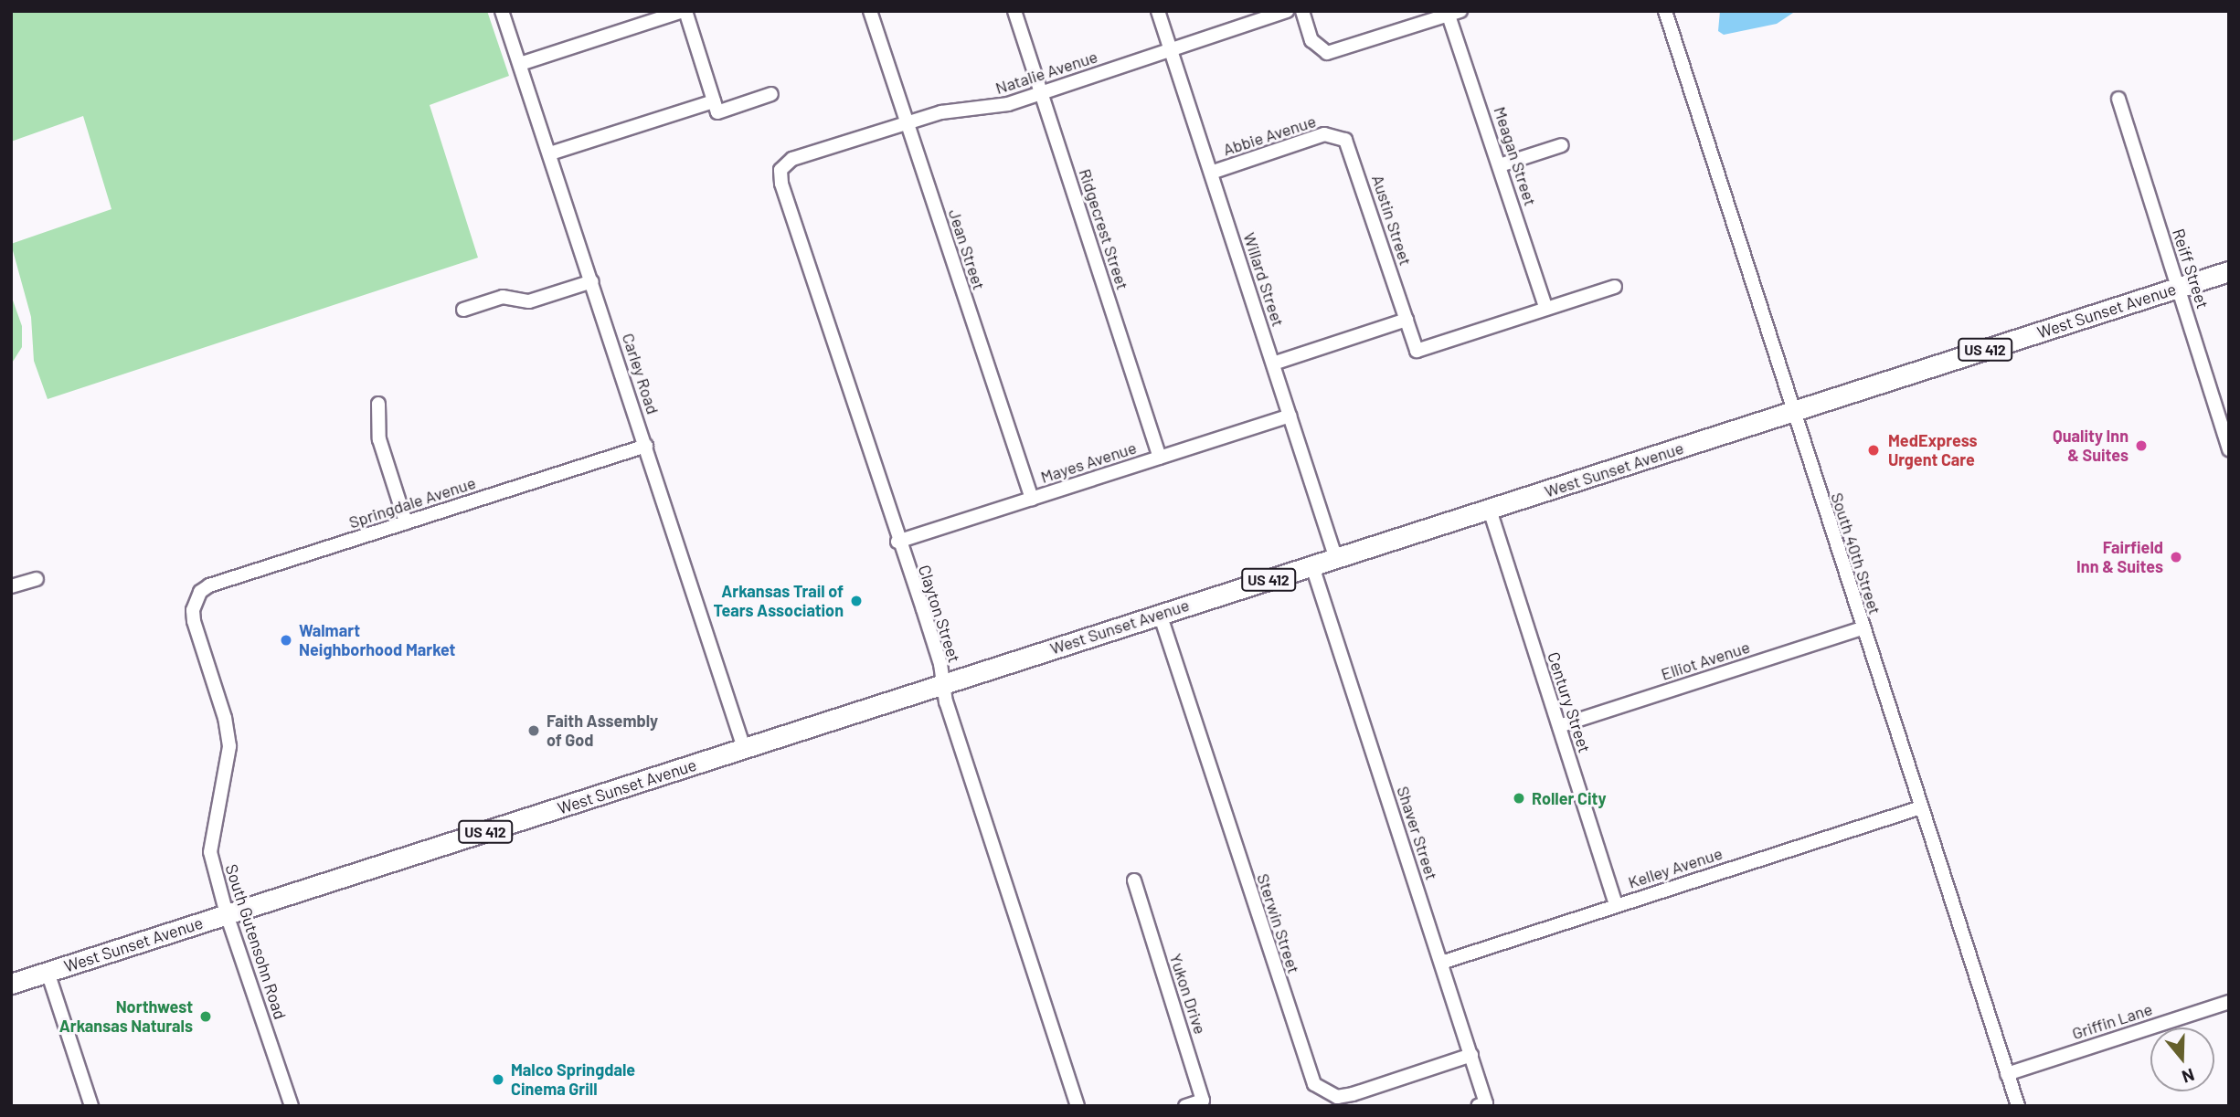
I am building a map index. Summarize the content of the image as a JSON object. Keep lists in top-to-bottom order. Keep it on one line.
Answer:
{"streets":{"highway":["West Sunset Avenue","US 412"],"street":["Natalie Avenue","Abbie Avenue","Meagan Street","Austin Street","Ridgecrest Street","Jean Street","Reiff Street","Willard Street","Carley Road","Mayes Avenue","Springdale Avenue","South 40th Street","Clayton Street","Elliot Avenue","Century Street","Shaver Street","Kelley Avenue","Sterwin Street","South Gutensohn Road","Yukon Drive","Griffin Lane"]},"crossings":[["Natalie Avenue","Ridgecrest Street"],["Natalie Avenue","Jean Street"],["Natalie Avenue","Willard Street"],["Natalie Avenue","Clayton Street"],["Abbie Avenue","Austin Street"],["Abbie Avenue","Willard Street"],["Ridgecrest Street","Mayes Avenue"],["Jean Street","Mayes Avenue"],["Reiff Street","West Sunset Avenue"],["Willard Street","West Sunset Avenue"],["Willard Street","Mayes Avenue"],["West Sunset Avenue","Carley Road"],["West Sunset Avenue","South 40th Street"],["West Sunset Avenue","Clayton Street"],["West Sunset Avenue","Century Street"],["West Sunset Avenue","Shaver Street"],["West Sunset Avenue","Sterwin Street"],["West Sunset Avenue","South Gutensohn Road"],["Carley Road","Springdale Avenue"],["Mayes Avenue","Clayton Street"],["Springdale Avenue","South Gutensohn Road"],["South 40th Street","Elliot Avenue"],["South 40th Street","Kelley Avenue"],["South 40th Street","Griffin Lane"],["Elliot Avenue","Century Street"],["Century Street","Kelley Avenue"],["Shaver Street","Kelley Avenue"],["Shaver Street","Sterwin Street"]],"places":["Quality Inn & Suites","MedExpress Urgent Care","Fairfield Inn & Suites","Arkansas Trail of Tears Association","Walmart Neighborhood Market","Faith Assembly of God","Roller City","Northwest Arkansas Naturals","Malco Springdale Cinema Grill"],"north":"bottom"}
